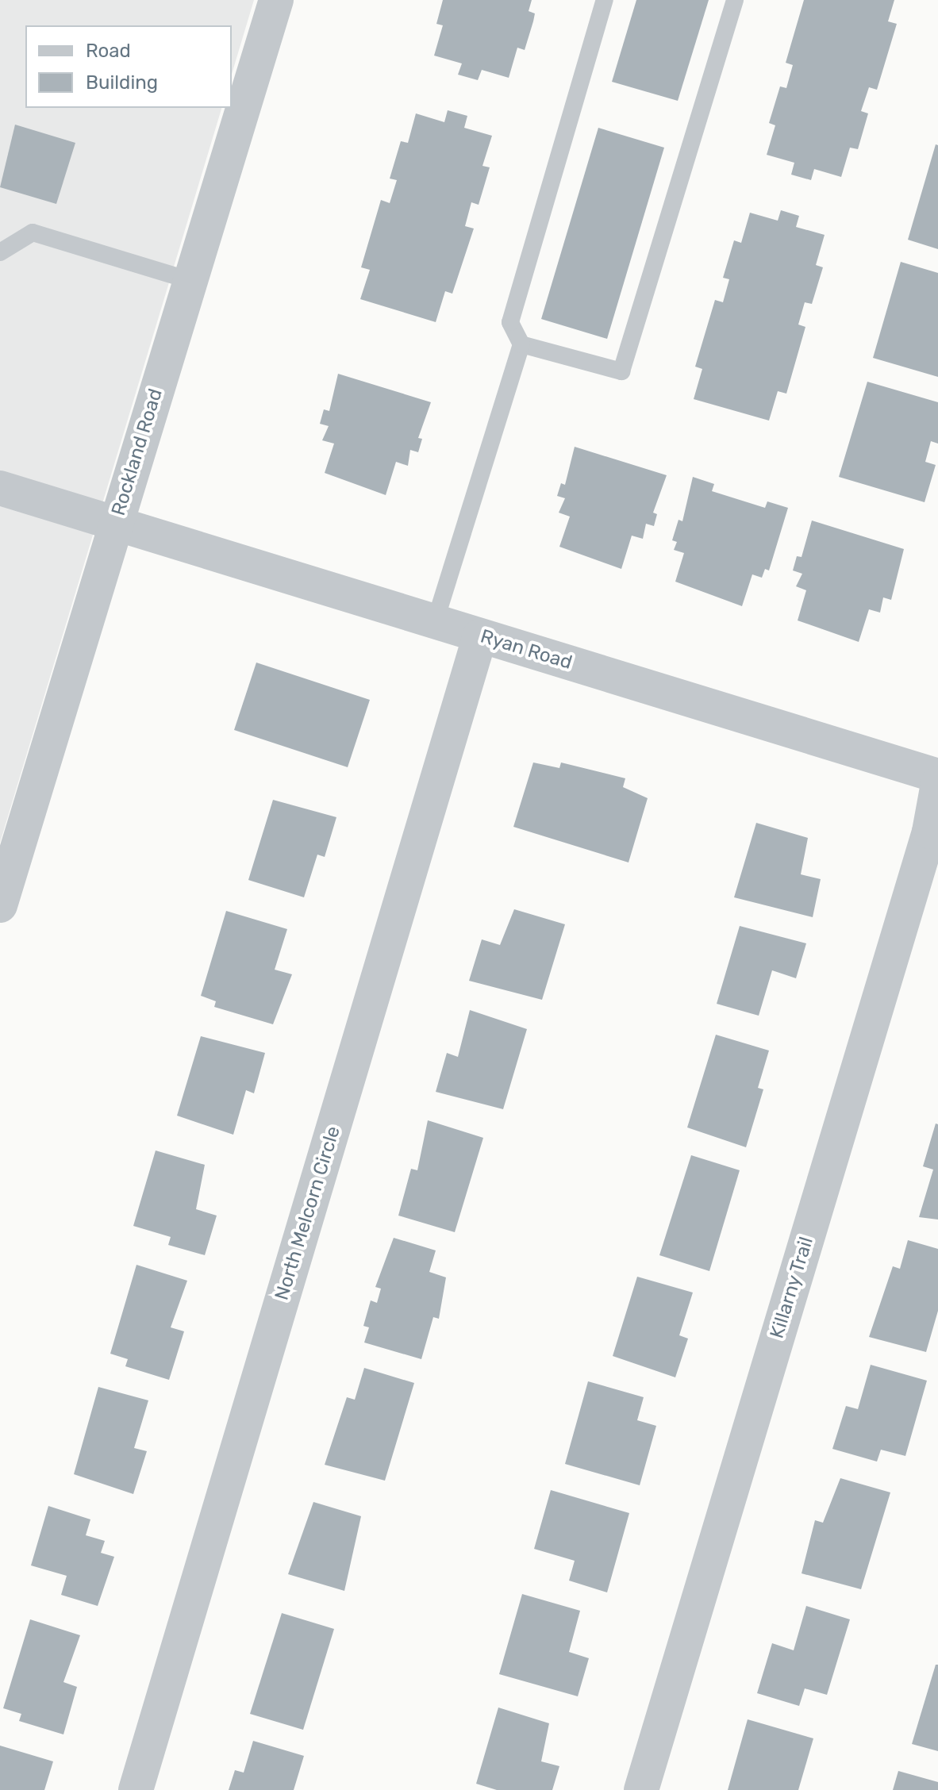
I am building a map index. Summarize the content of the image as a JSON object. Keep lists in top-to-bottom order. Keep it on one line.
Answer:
{"streets":{"street":["Rockland Road","Ryan Road","North Melcorn Circle","Killarny Trail"]},"crossings":[["Rockland Road","Ryan Road"],["Ryan Road","North Melcorn Circle"]],"legend":["Road","Building"]}
